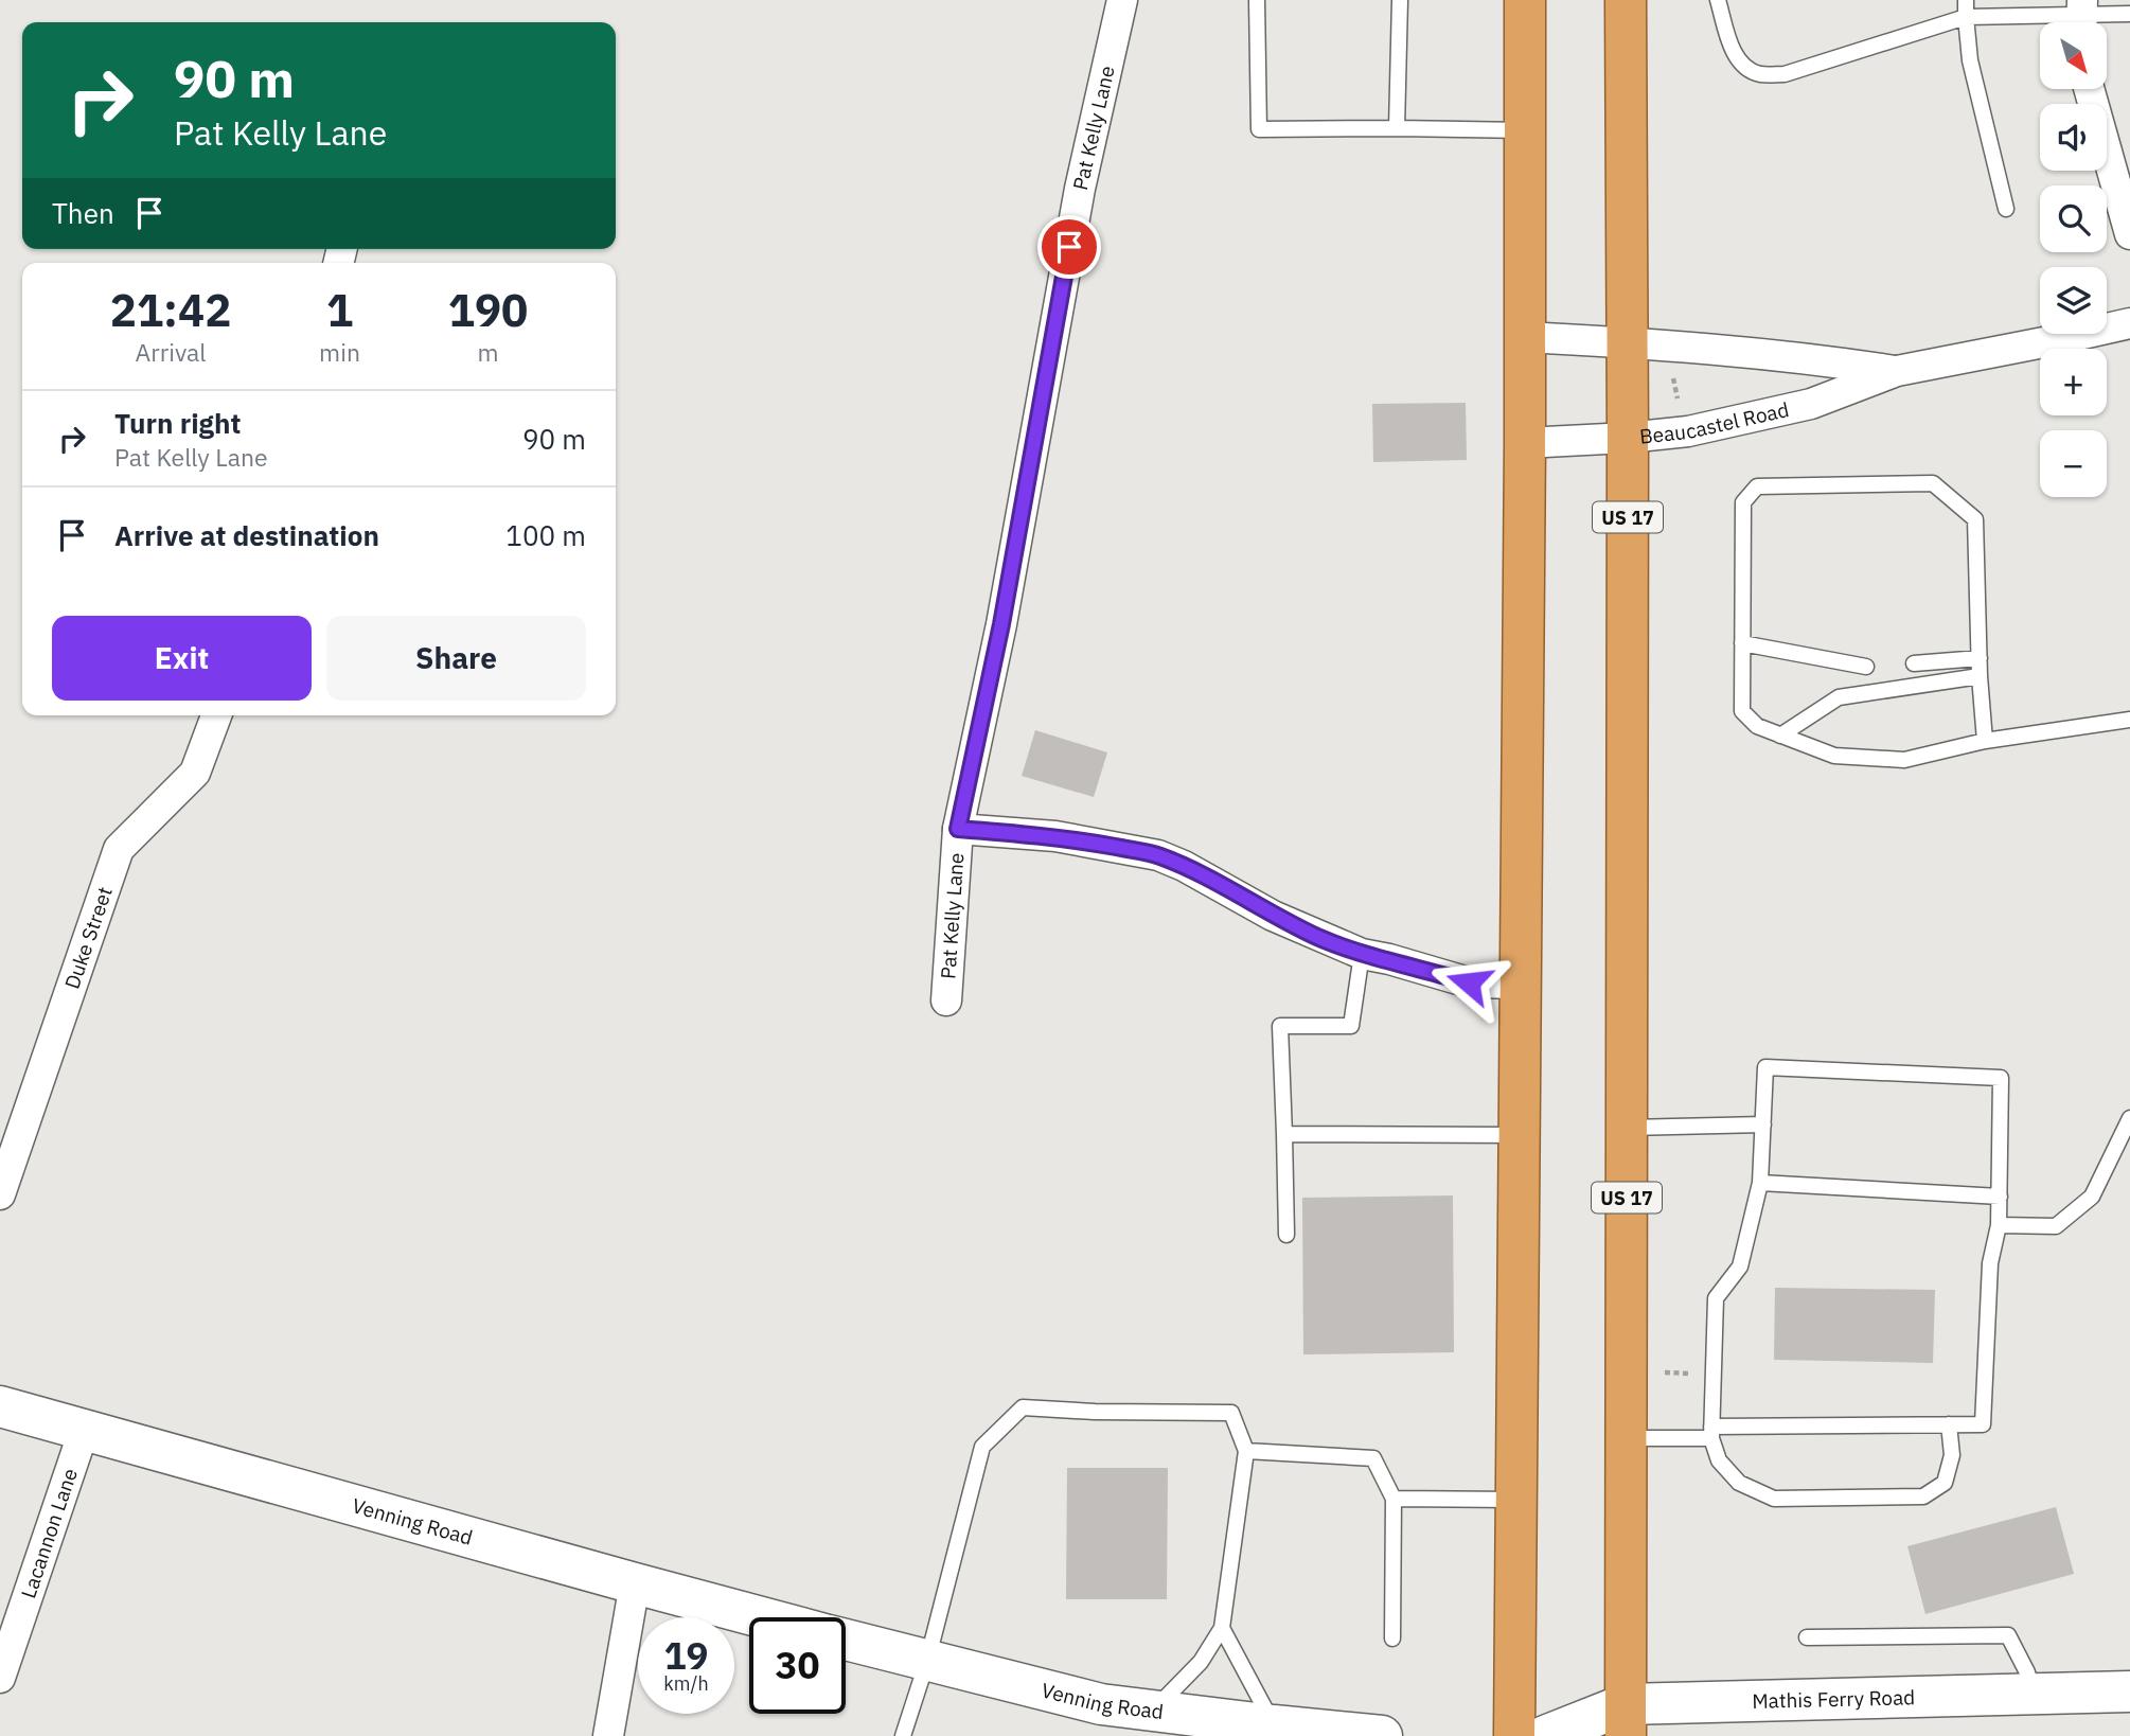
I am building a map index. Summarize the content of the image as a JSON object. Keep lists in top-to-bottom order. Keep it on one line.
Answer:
{"streets":{"highway":["US 17"],"main road":["Venning Road","Mathis Ferry Road"],"street":["Pat Kelly Lane","Beaucastel Road","Duke Street","Lacannon Lane"]},"crossings":[["Beaucastel Road","US 17"],["US 17","Mathis Ferry Road"],["Venning Road","Lacannon Lane"]],"north":"bottom right","page":{"map_buttons":["+","−"],"turn":["90 m","Pat Kelly Lane"],"then":"Then","eta":["21:42","Arrival","1","min","190","m"],"list":[{"name":"Turn right","note":"Pat Kelly Lane","value":"90 m"},{"name":"Arrive at destination","value":"100 m"}],"buttons":["Exit","Share"],"speed":"19 km/h","limit":"30"}}
